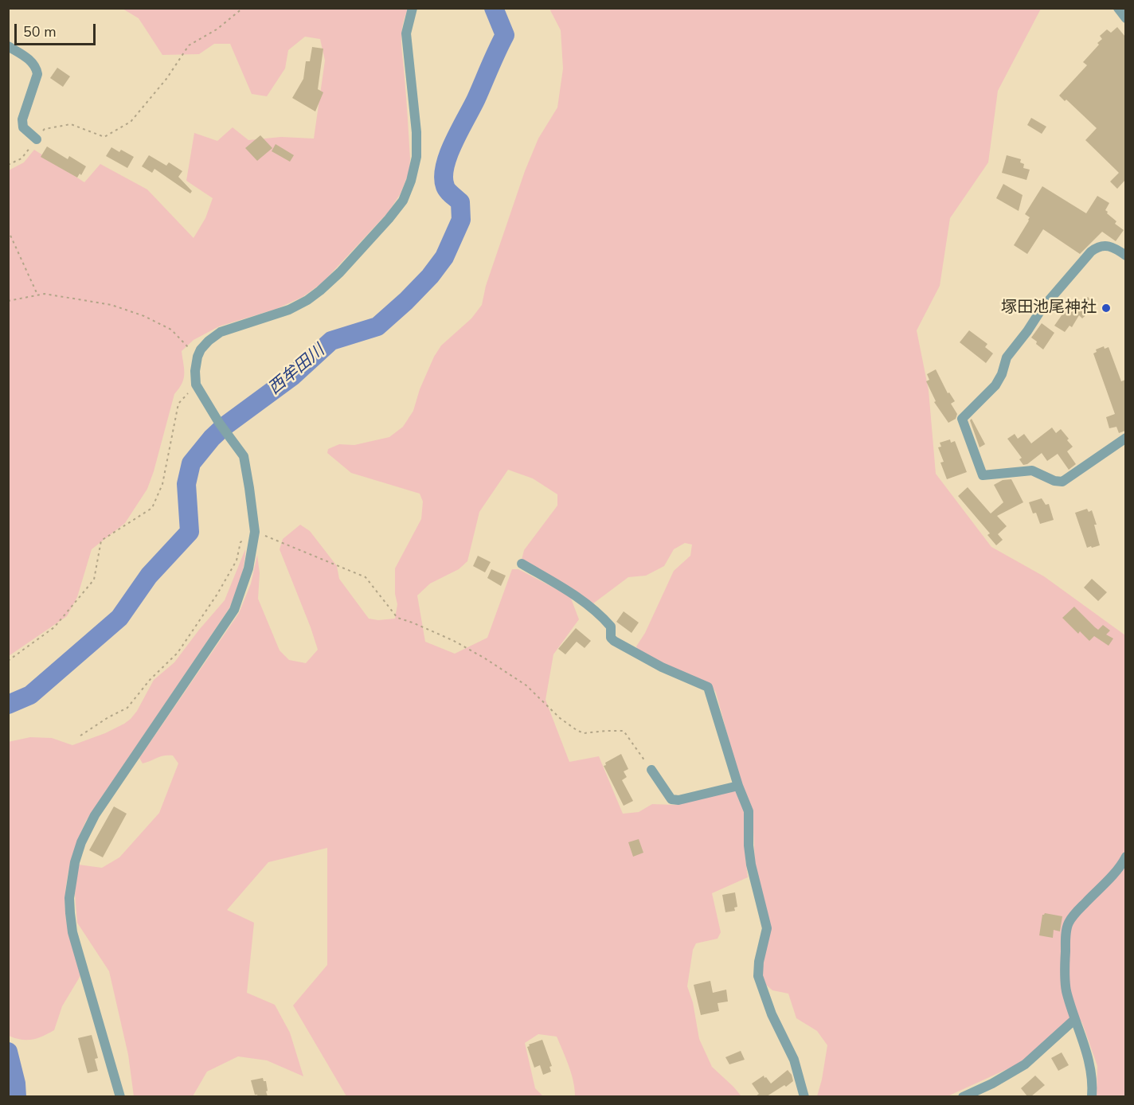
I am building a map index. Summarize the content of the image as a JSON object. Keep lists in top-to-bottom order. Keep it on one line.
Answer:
{"water":["西牟田川"],"places":["塚田池尾神社"],"scale_bar":"50 m"}
